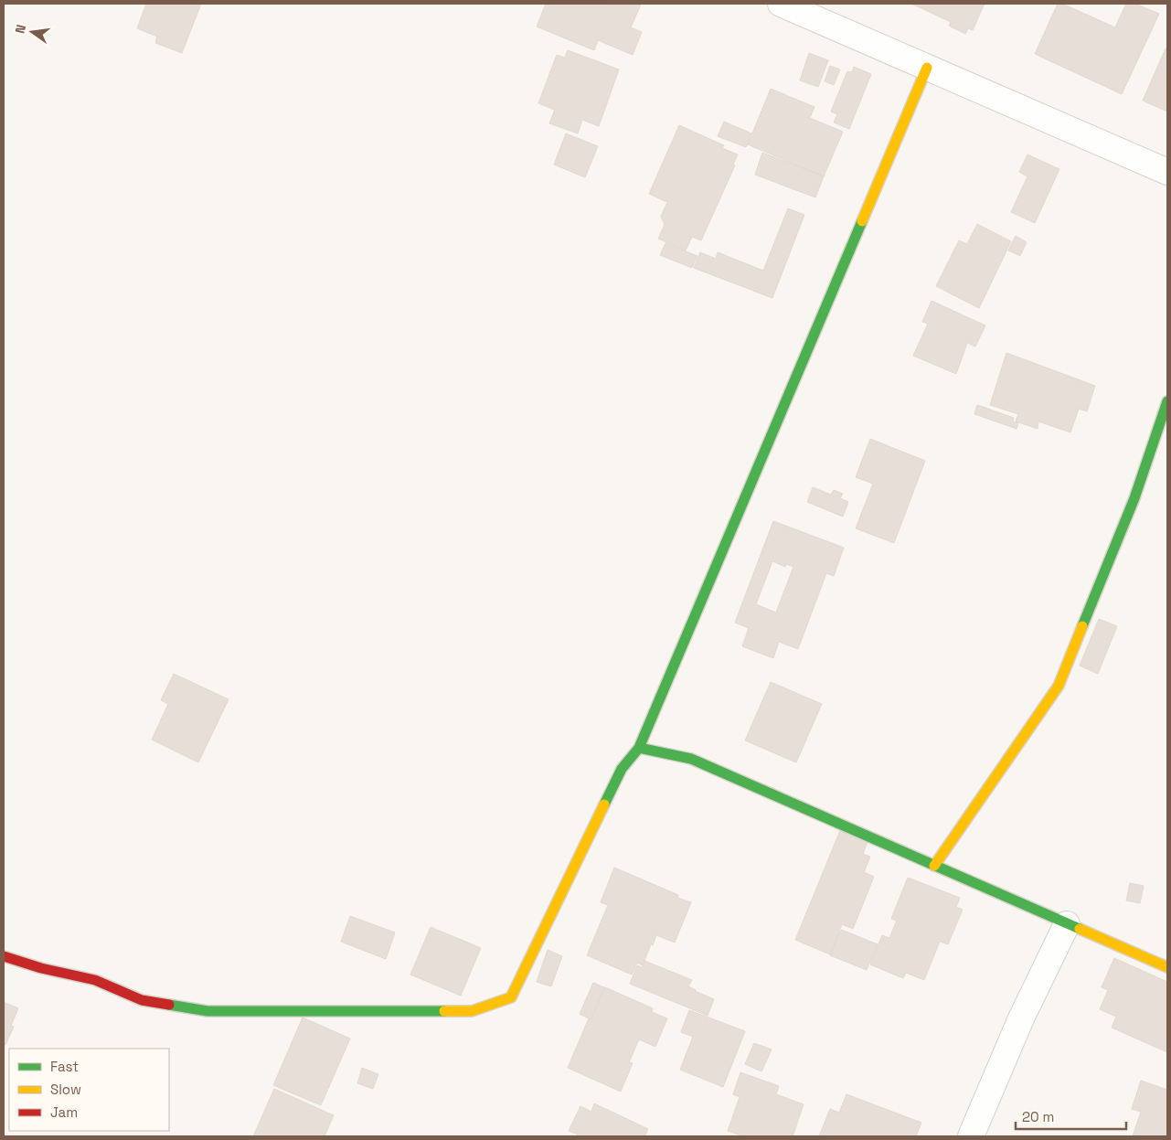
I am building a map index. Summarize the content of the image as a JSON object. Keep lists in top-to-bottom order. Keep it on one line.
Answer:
{"legend":["Fast","Slow","Jam"],"scale_bar":"20 m","north":"left"}
